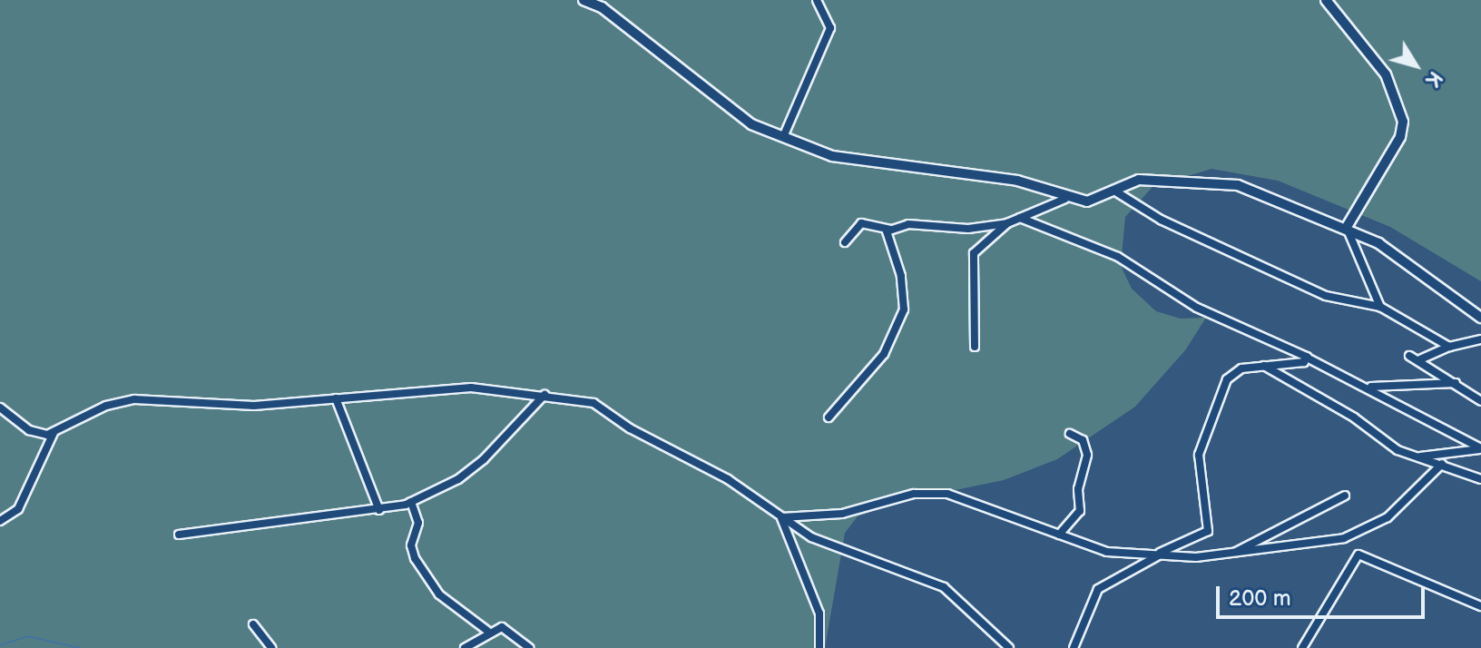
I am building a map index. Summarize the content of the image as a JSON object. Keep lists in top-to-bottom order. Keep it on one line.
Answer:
{"scale_bar":"200 m","north":"bottom right"}
